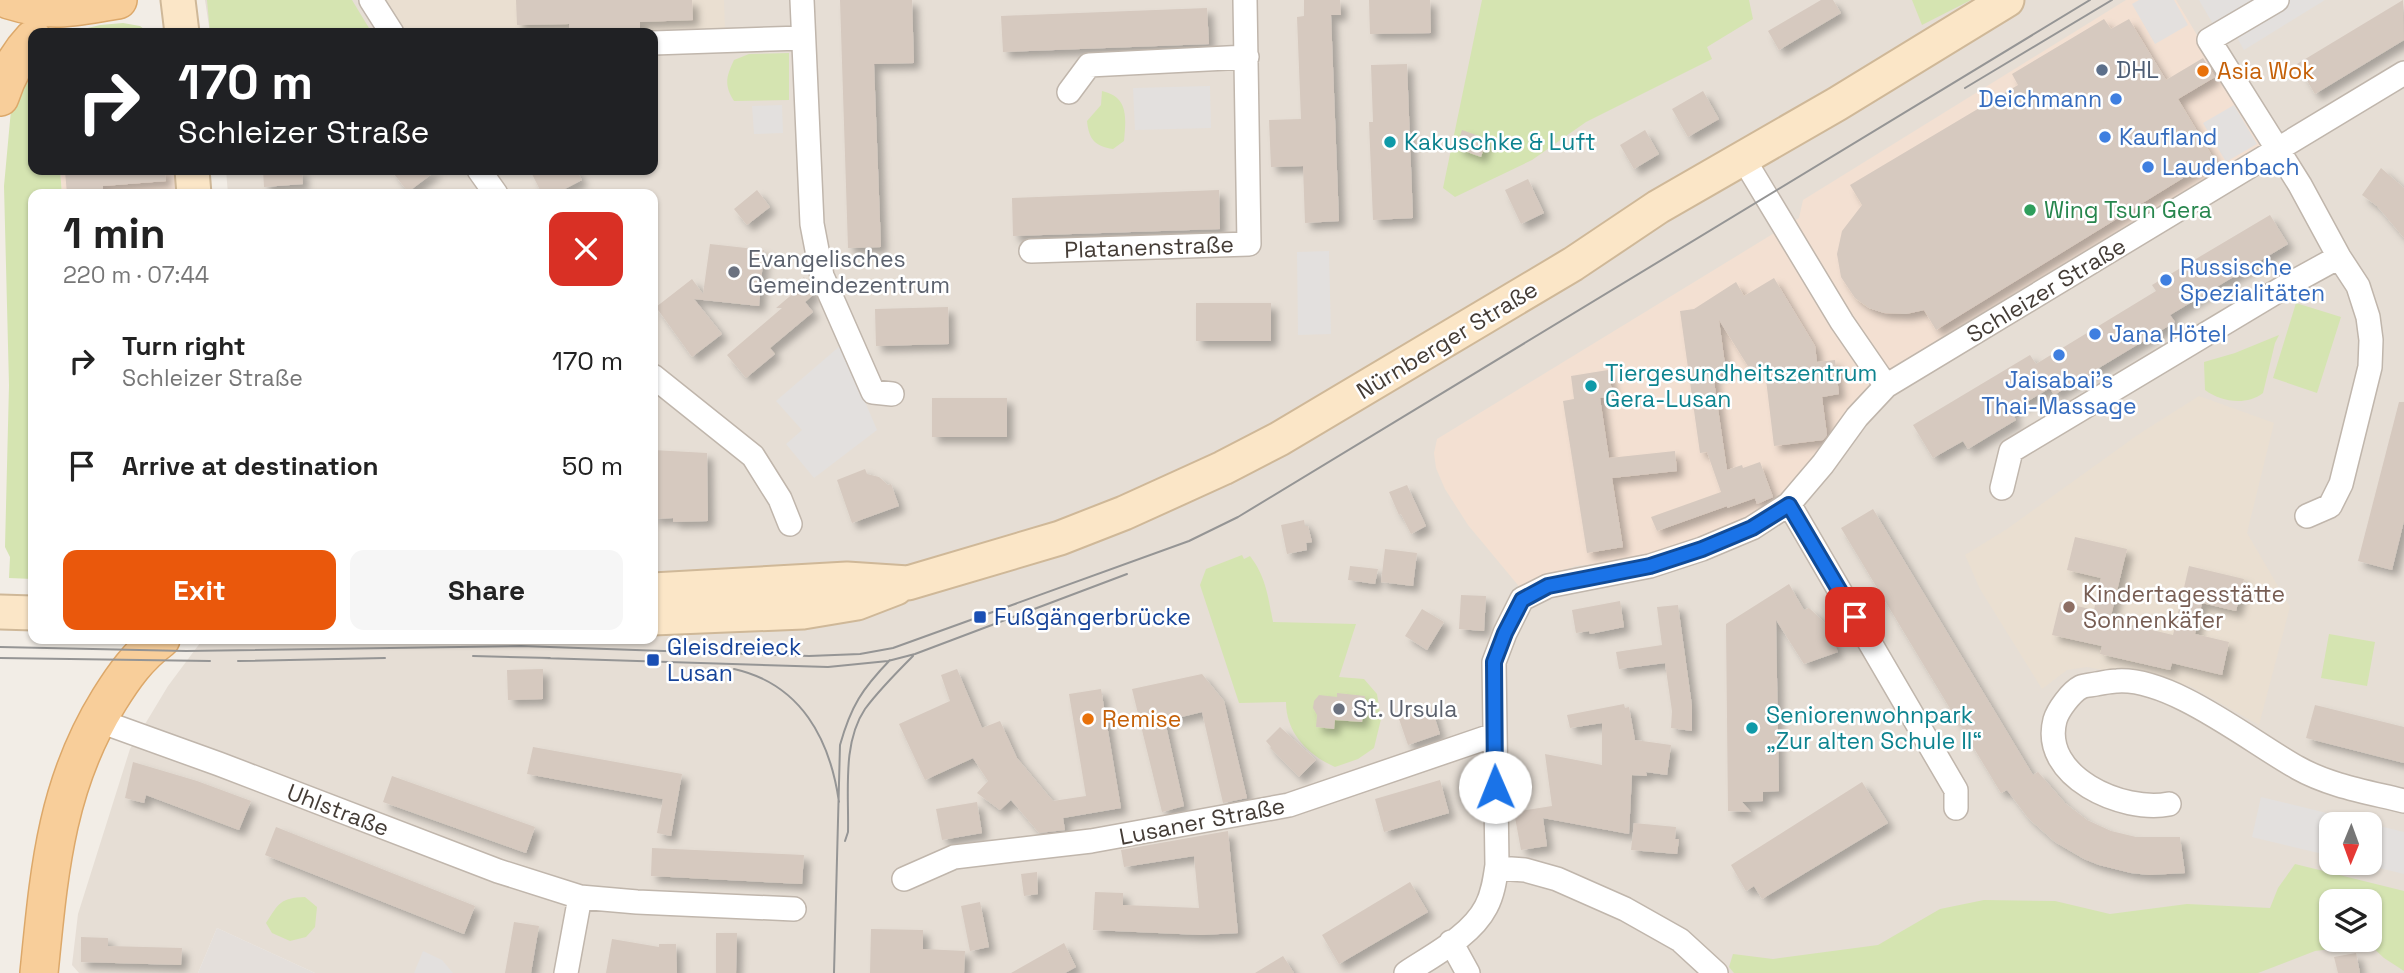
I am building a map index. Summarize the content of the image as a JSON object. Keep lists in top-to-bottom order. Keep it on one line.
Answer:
{"streets":{"main road":["Nürnberger Straße"],"street":["Platanenstraße","Schleizer Straße","Uhlstraße","Lusaner Straße"]},"places":{"other":["DHL","Asia Wok","Deichmann","Kaufland","Kakuschke & Luft","Laudenbach","Wing Tsun Gera","Evangelisches Gemeindezentrum","Russische Spezialitäten","Jana Hötel","Jaisabai's Thai-Massage","Tiergesundheitszentrum Gera-Lusan","Kindertagesstätte Sonnenkäfer","St. Ursula","Remise","Seniorenwohnpark „Zur alten Schule II“"],"transit":["Fußgängerbrücke","Gleisdreieck Lusan"]},"north":"bottom","page":{"turn":["170 m","Schleizer Straße"],"heading":["1 min","220 m · 07:44"],"list":[{"name":"Turn right","note":"Schleizer Straße","value":"170 m"},{"name":"Arrive at destination","value":"50 m"}],"buttons":["Exit","Share"]}}
